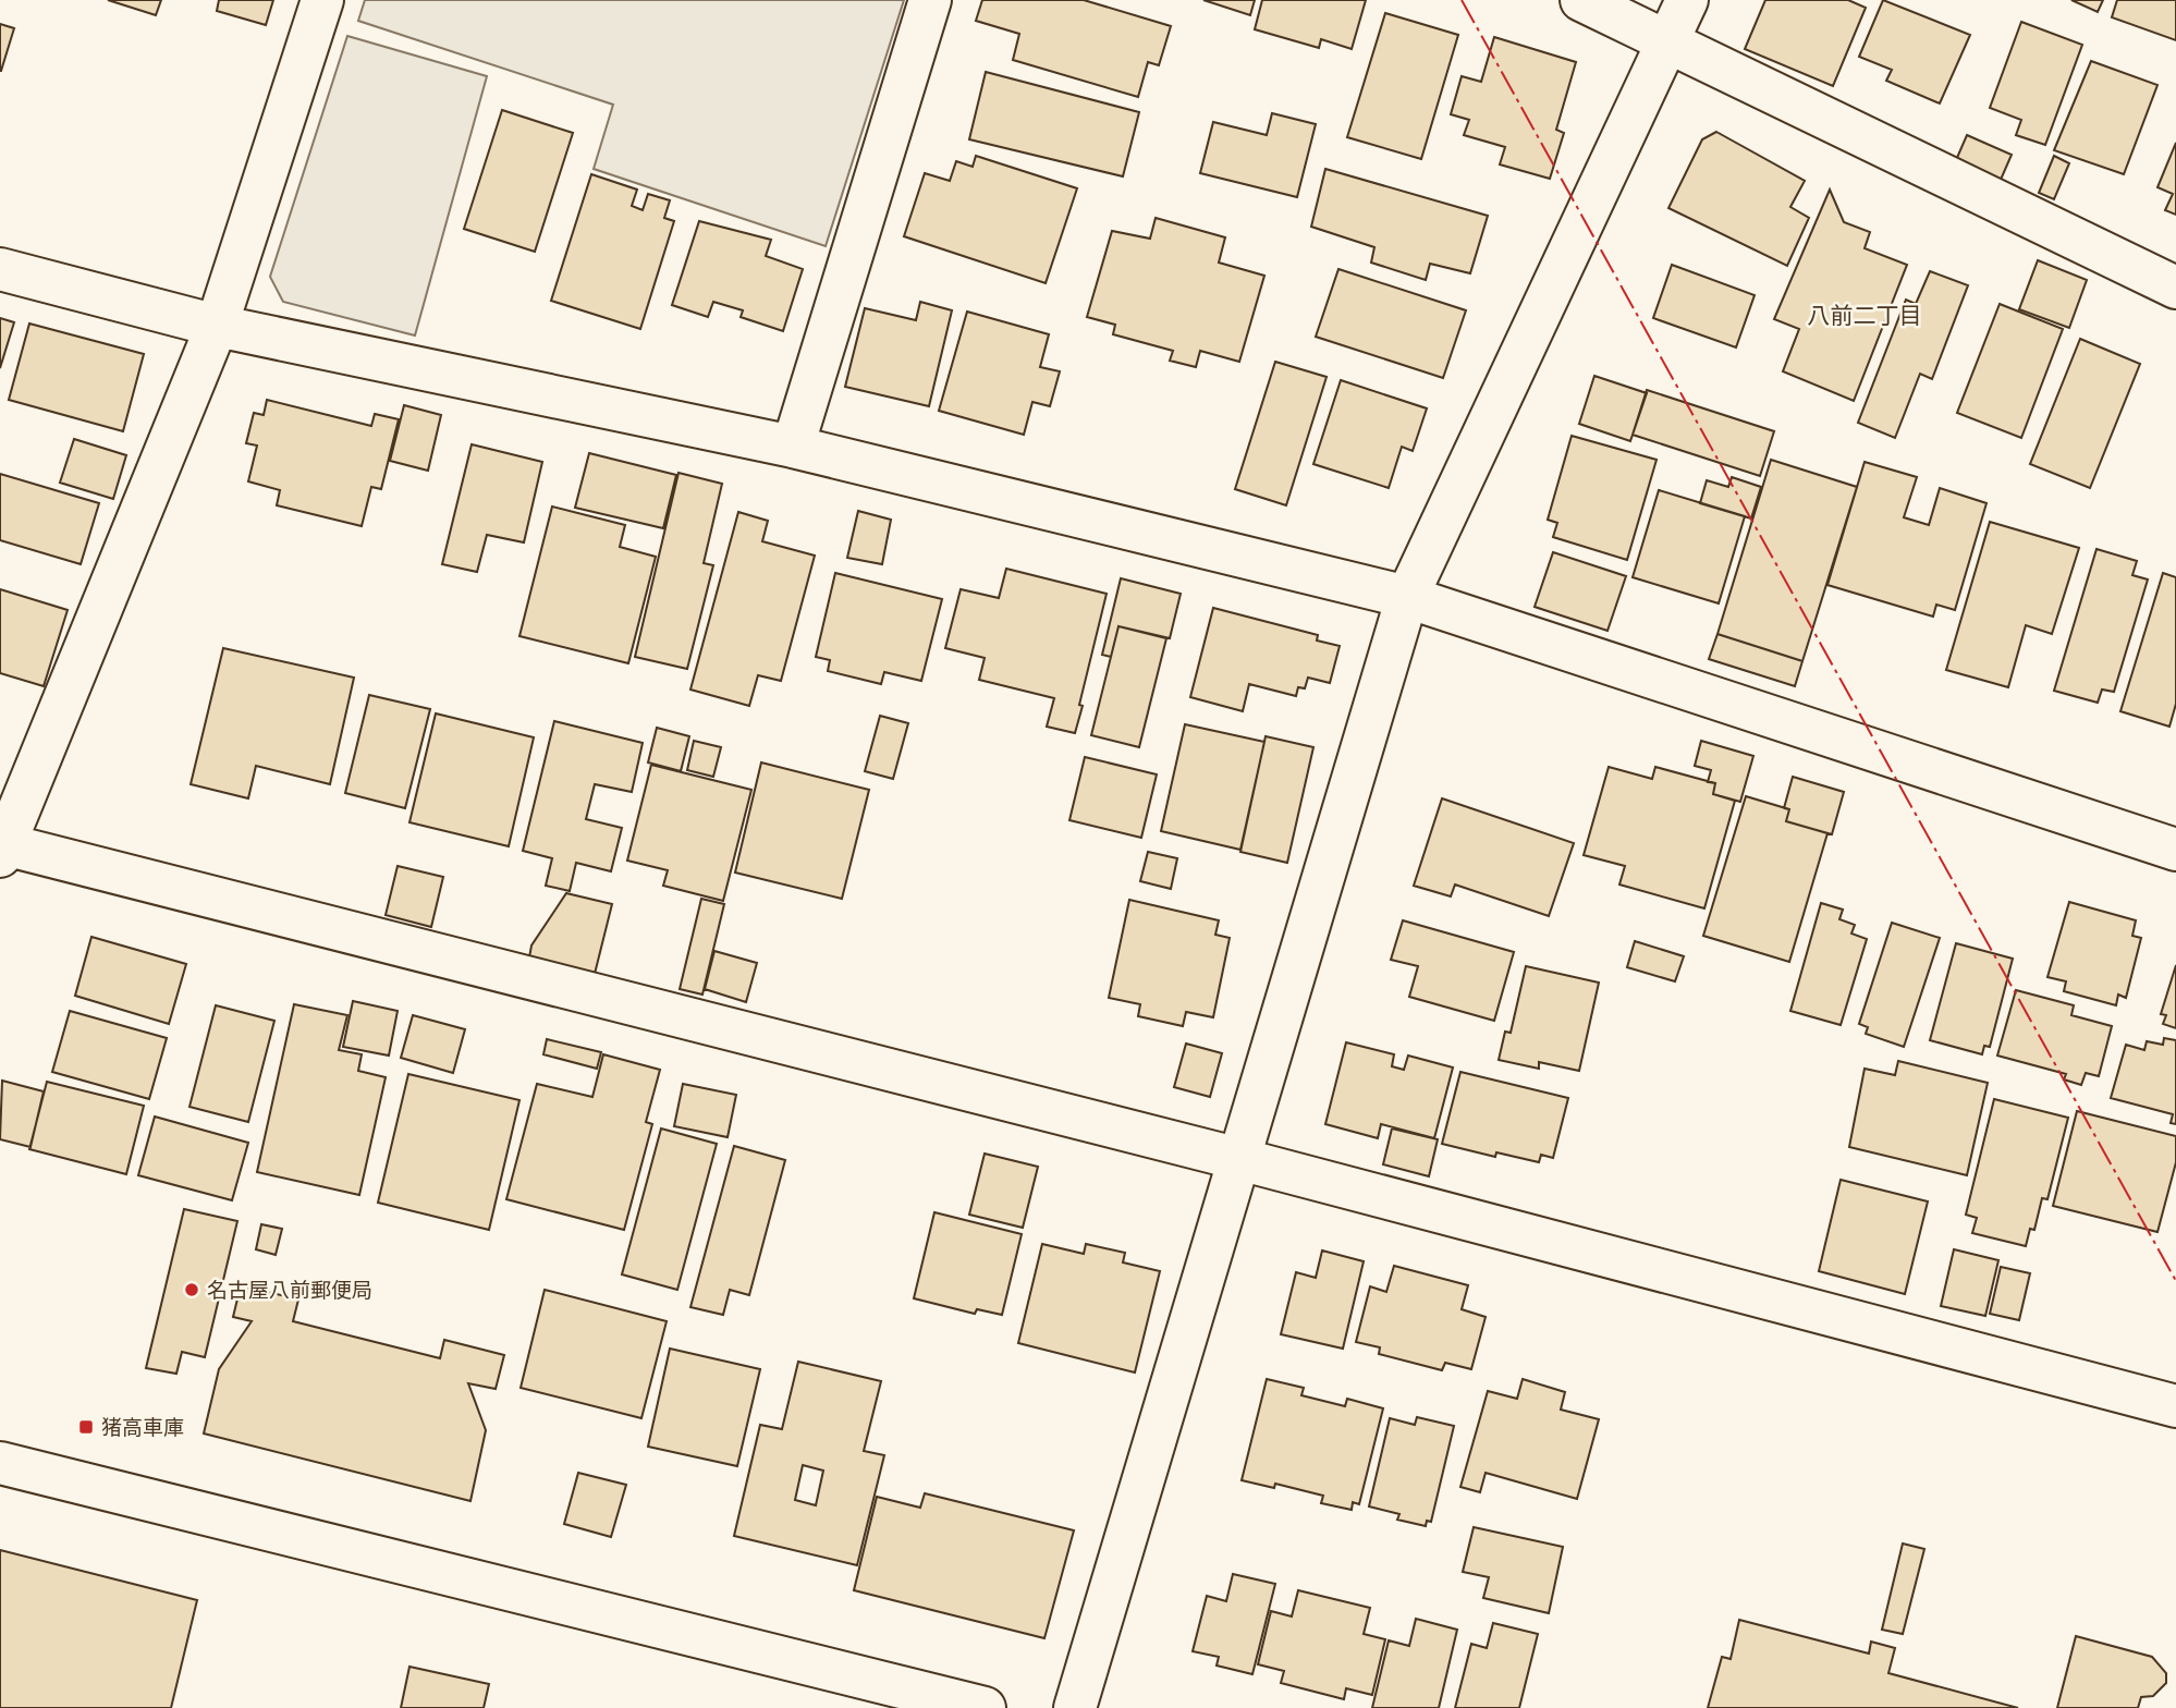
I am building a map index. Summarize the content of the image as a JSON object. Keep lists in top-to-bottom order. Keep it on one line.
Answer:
{"districts":["八前二丁目"],"places":{"other":["名古屋八前郵便局"],"transit":["猪高車庫"]}}
